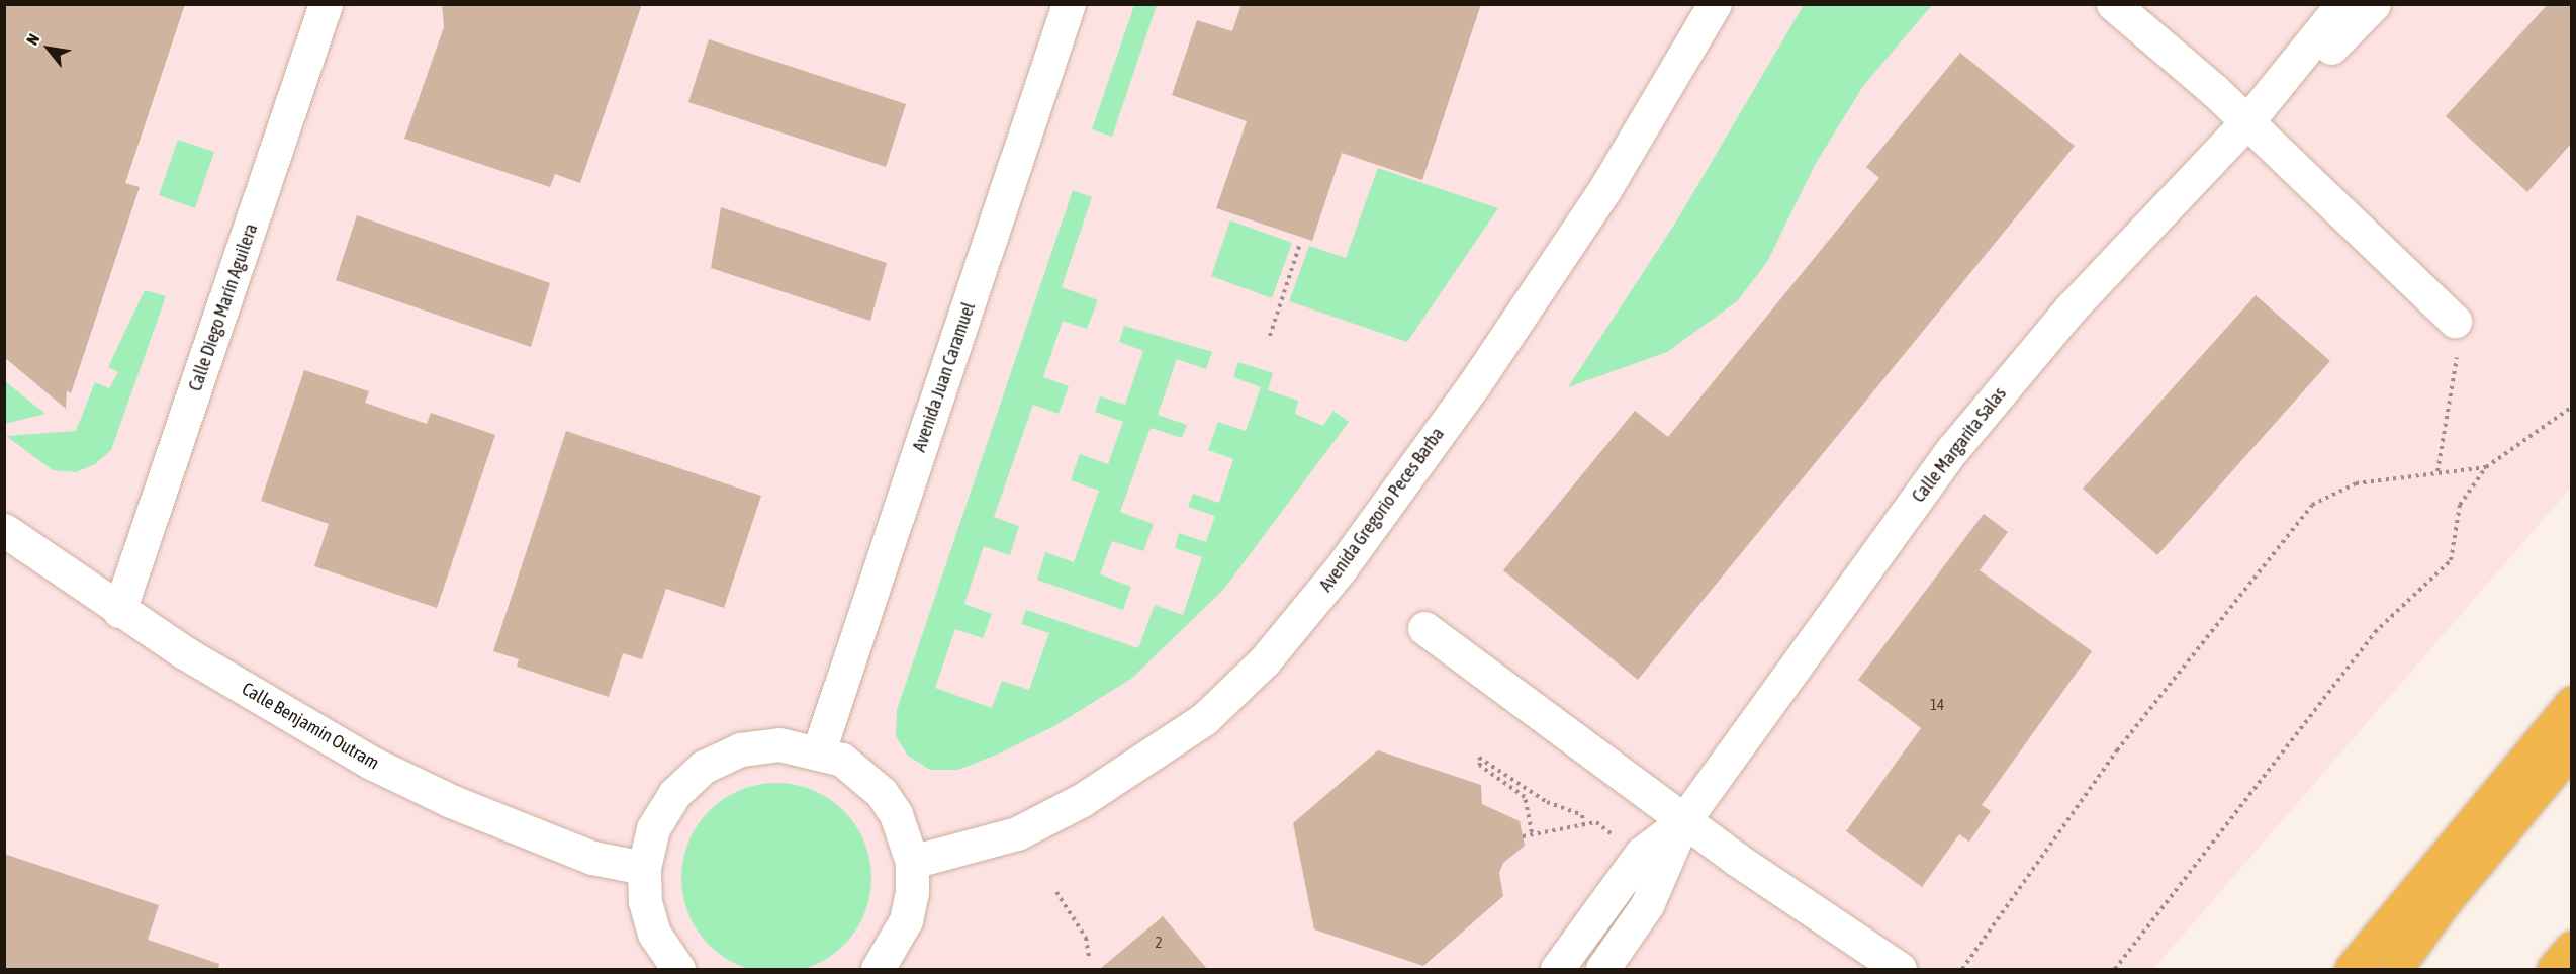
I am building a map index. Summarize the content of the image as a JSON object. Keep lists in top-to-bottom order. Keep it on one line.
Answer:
{"streets":{"street":["Calle Diego Marín Aguilera","Avenida Juan Caramuel","Calle Margarita Salas","Avenida Gregorio Peces Barba","Calle Benjamín Outram"]},"crossings":[["Calle Diego Marín Aguilera","Calle Benjamín Outram"]],"house_numbers":["14","2"],"north":"top left"}
